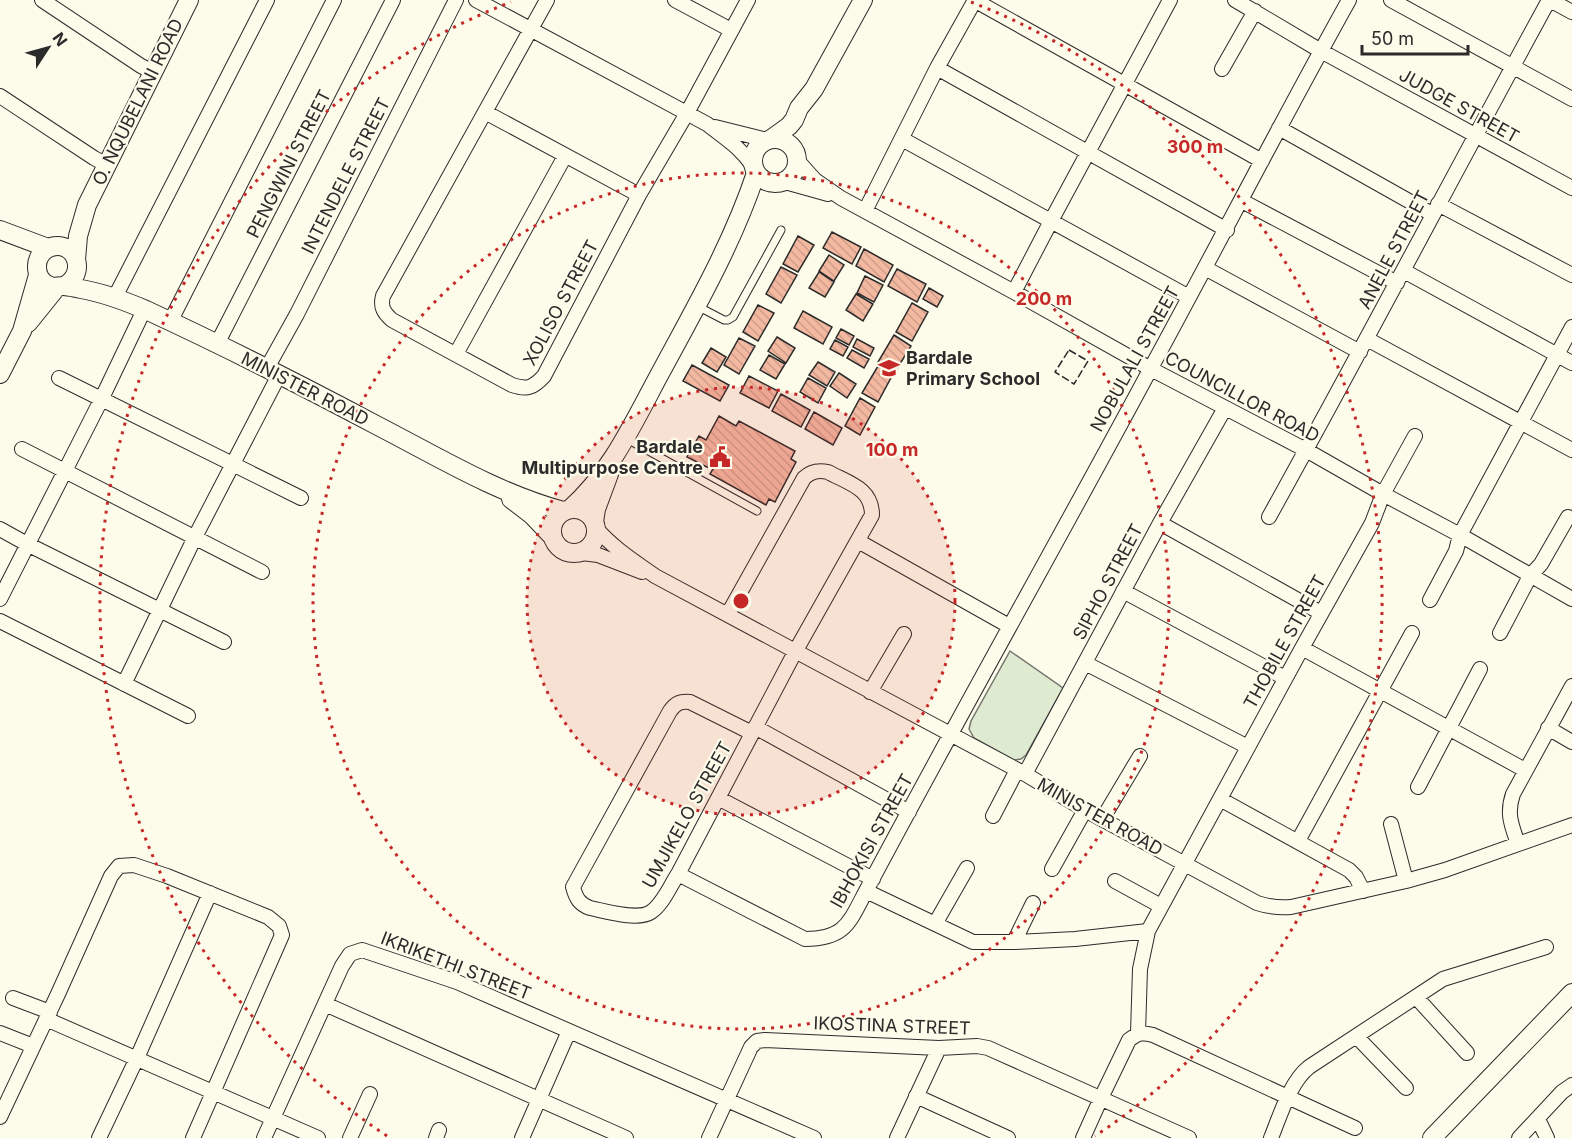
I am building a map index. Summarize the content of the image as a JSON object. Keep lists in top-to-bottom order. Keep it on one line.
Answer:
{"streets":{"street":["O. NQUBELANI ROAD","JUDGE STREET","PENGWINI STREET","INTENDELE STREET","ANELE STREET","XOLISO STREET","NOBULALI STREET","MINISTER ROAD","COUNCILLOR ROAD","SIPHO STREET","THOBILE STREET","UMJIKELO STREET","IBHOKISI STREET","IKRIKETHI STREET","IKOSTINA STREET"]},"crossings":[["O. NQUBELANI ROAD","MINISTER ROAD"],["JUDGE STREET","ANELE STREET"],["JUDGE STREET","NOBULALI STREET"],["PENGWINI STREET","MINISTER ROAD"],["INTENDELE STREET","MINISTER ROAD"],["ANELE STREET","COUNCILLOR ROAD"],["NOBULALI STREET","MINISTER ROAD"],["NOBULALI STREET","COUNCILLOR ROAD"],["NOBULALI STREET","IBHOKISI STREET"],["MINISTER ROAD","SIPHO STREET"],["MINISTER ROAD","THOBILE STREET"],["MINISTER ROAD","UMJIKELO STREET"],["MINISTER ROAD","IBHOKISI STREET"],["COUNCILLOR ROAD","SIPHO STREET"],["COUNCILLOR ROAD","THOBILE STREET"],["UMJIKELO STREET","IBHOKISI STREET"],["IKRIKETHI STREET","IKOSTINA STREET"]],"places":{"school or university":["Bardale Primary School"],"public building":["Bardale Multipurpose Centre"]},"scale_bar":"50 m","north":"top right","rings":["300 m","200 m","100 m"]}
